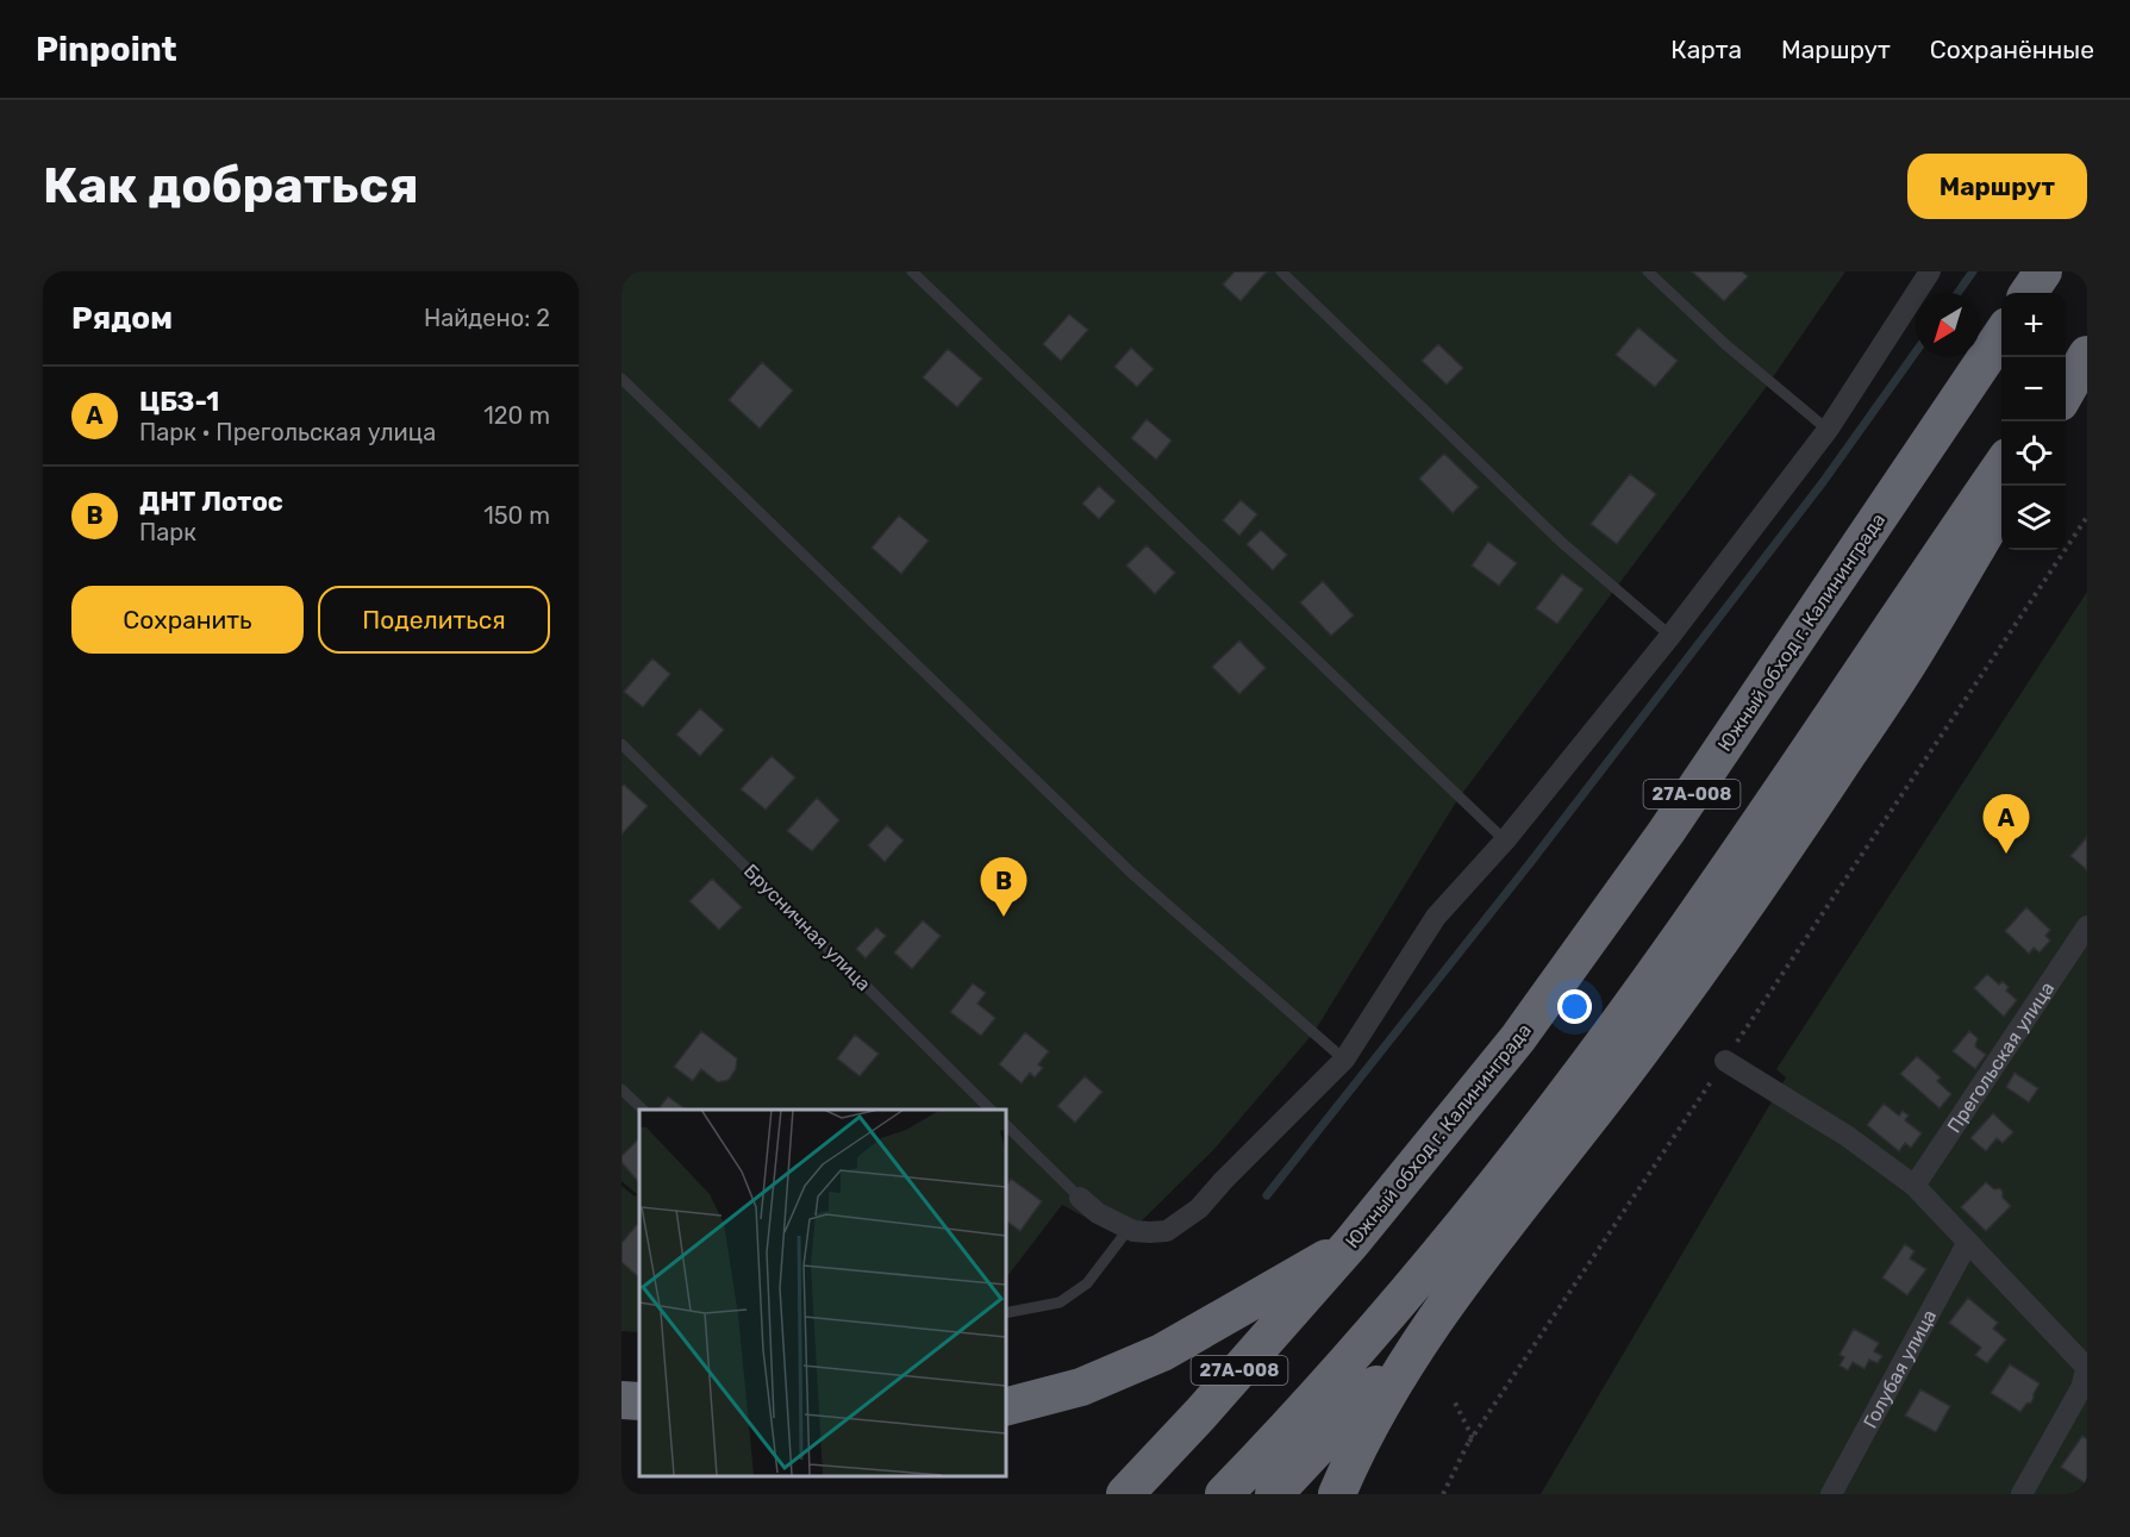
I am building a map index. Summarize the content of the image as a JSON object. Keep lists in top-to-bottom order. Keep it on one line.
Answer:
{"streets":{"highway":["Южный обход г. Калининграда","27А-008"],"street":["Прегольская улица","Голубая улица"],"lane":["Брусничная улица"]},"north":"bottom left","page":{"header":"Pinpoint","nav":["Карта","Маршрут","Сохранённые"],"buttons":["Маршрут",["Сохранить","Поделиться"]],"title":"Как добраться","heading":["Рядом","Найдено: 2"],"map_buttons":["+","−"],"list":[{"mark":"A","name":"ЦБЗ-1","note":"Парк · Прегольская улица","value":"120 m"},{"mark":"B","name":"ДНТ Лотос","note":"Парк","value":"150 m"}],"pins":["A","B"]}}
